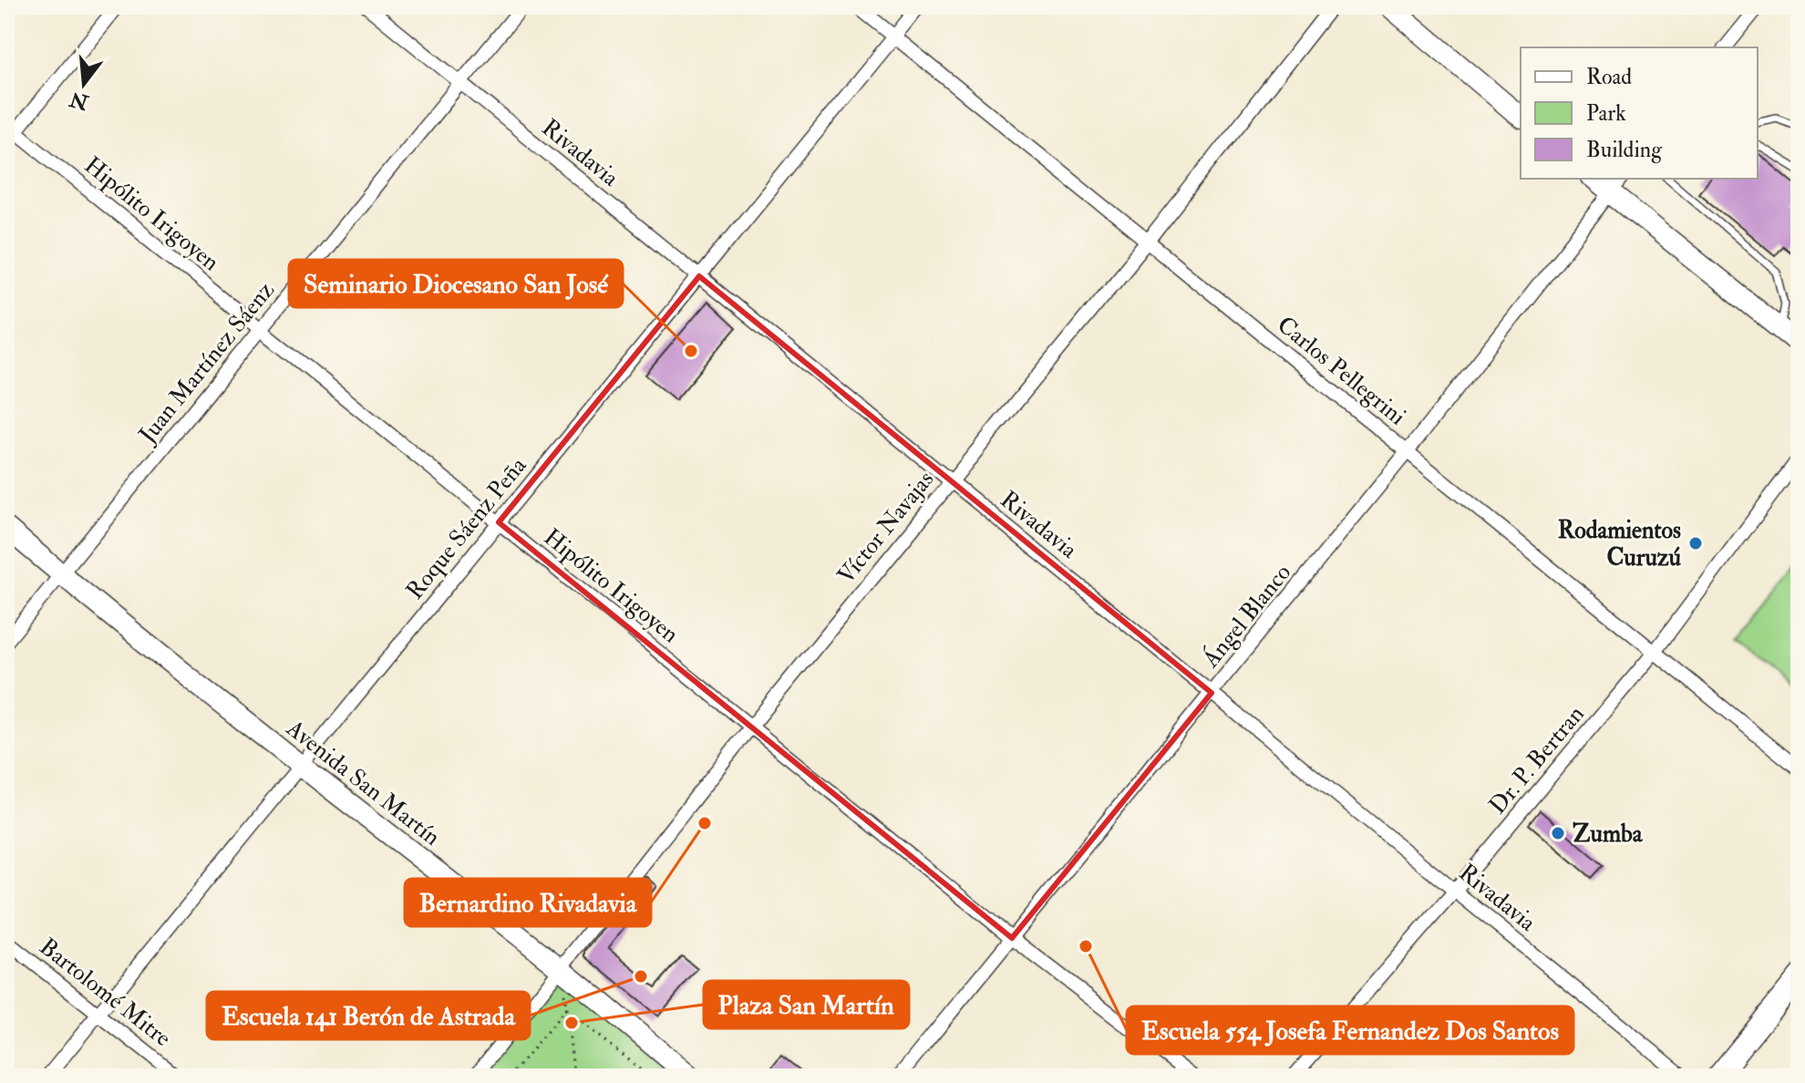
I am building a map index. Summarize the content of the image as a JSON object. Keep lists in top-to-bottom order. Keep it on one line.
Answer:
{"streets":{"main road":["Avenida San Martín"],"street":["Rivadavia","Hipólito Irigoyen","Juan Martínez Sáenz","Carlos Pellegrini","Víctor Navajas","Roque Sáenz Peña","Ángel Blanco","Dr. P. Bertran","Bartolomé Mitre"]},"crossings":[["Rivadavia","Juan Martínez Sáenz"],["Rivadavia","Víctor Navajas"],["Rivadavia","Roque Sáenz Peña"],["Rivadavia","Ángel Blanco"],["Rivadavia","Dr. P. Bertran"],["Hipólito Irigoyen","Juan Martínez Sáenz"],["Hipólito Irigoyen","Víctor Navajas"],["Hipólito Irigoyen","Roque Sáenz Peña"],["Hipólito Irigoyen","Ángel Blanco"],["Juan Martínez Sáenz","Avenida San Martín"],["Carlos Pellegrini","Víctor Navajas"],["Carlos Pellegrini","Roque Sáenz Peña"],["Carlos Pellegrini","Ángel Blanco"],["Carlos Pellegrini","Dr. P. Bertran"],["Víctor Navajas","Avenida San Martín"],["Roque Sáenz Peña","Avenida San Martín"],["Roque Sáenz Peña","Bartolomé Mitre"]],"places":["Seminario Diocesano San José","Rodamientos Curuzú","Bernardino Rivadavia","Zumba","Escuela 554 Josefa Fernandez Dos Santos","Escuela 141 Berón de Astrada","Plaza San Martín"],"legend":["Road","Park","Building"],"north":"bottom"}
